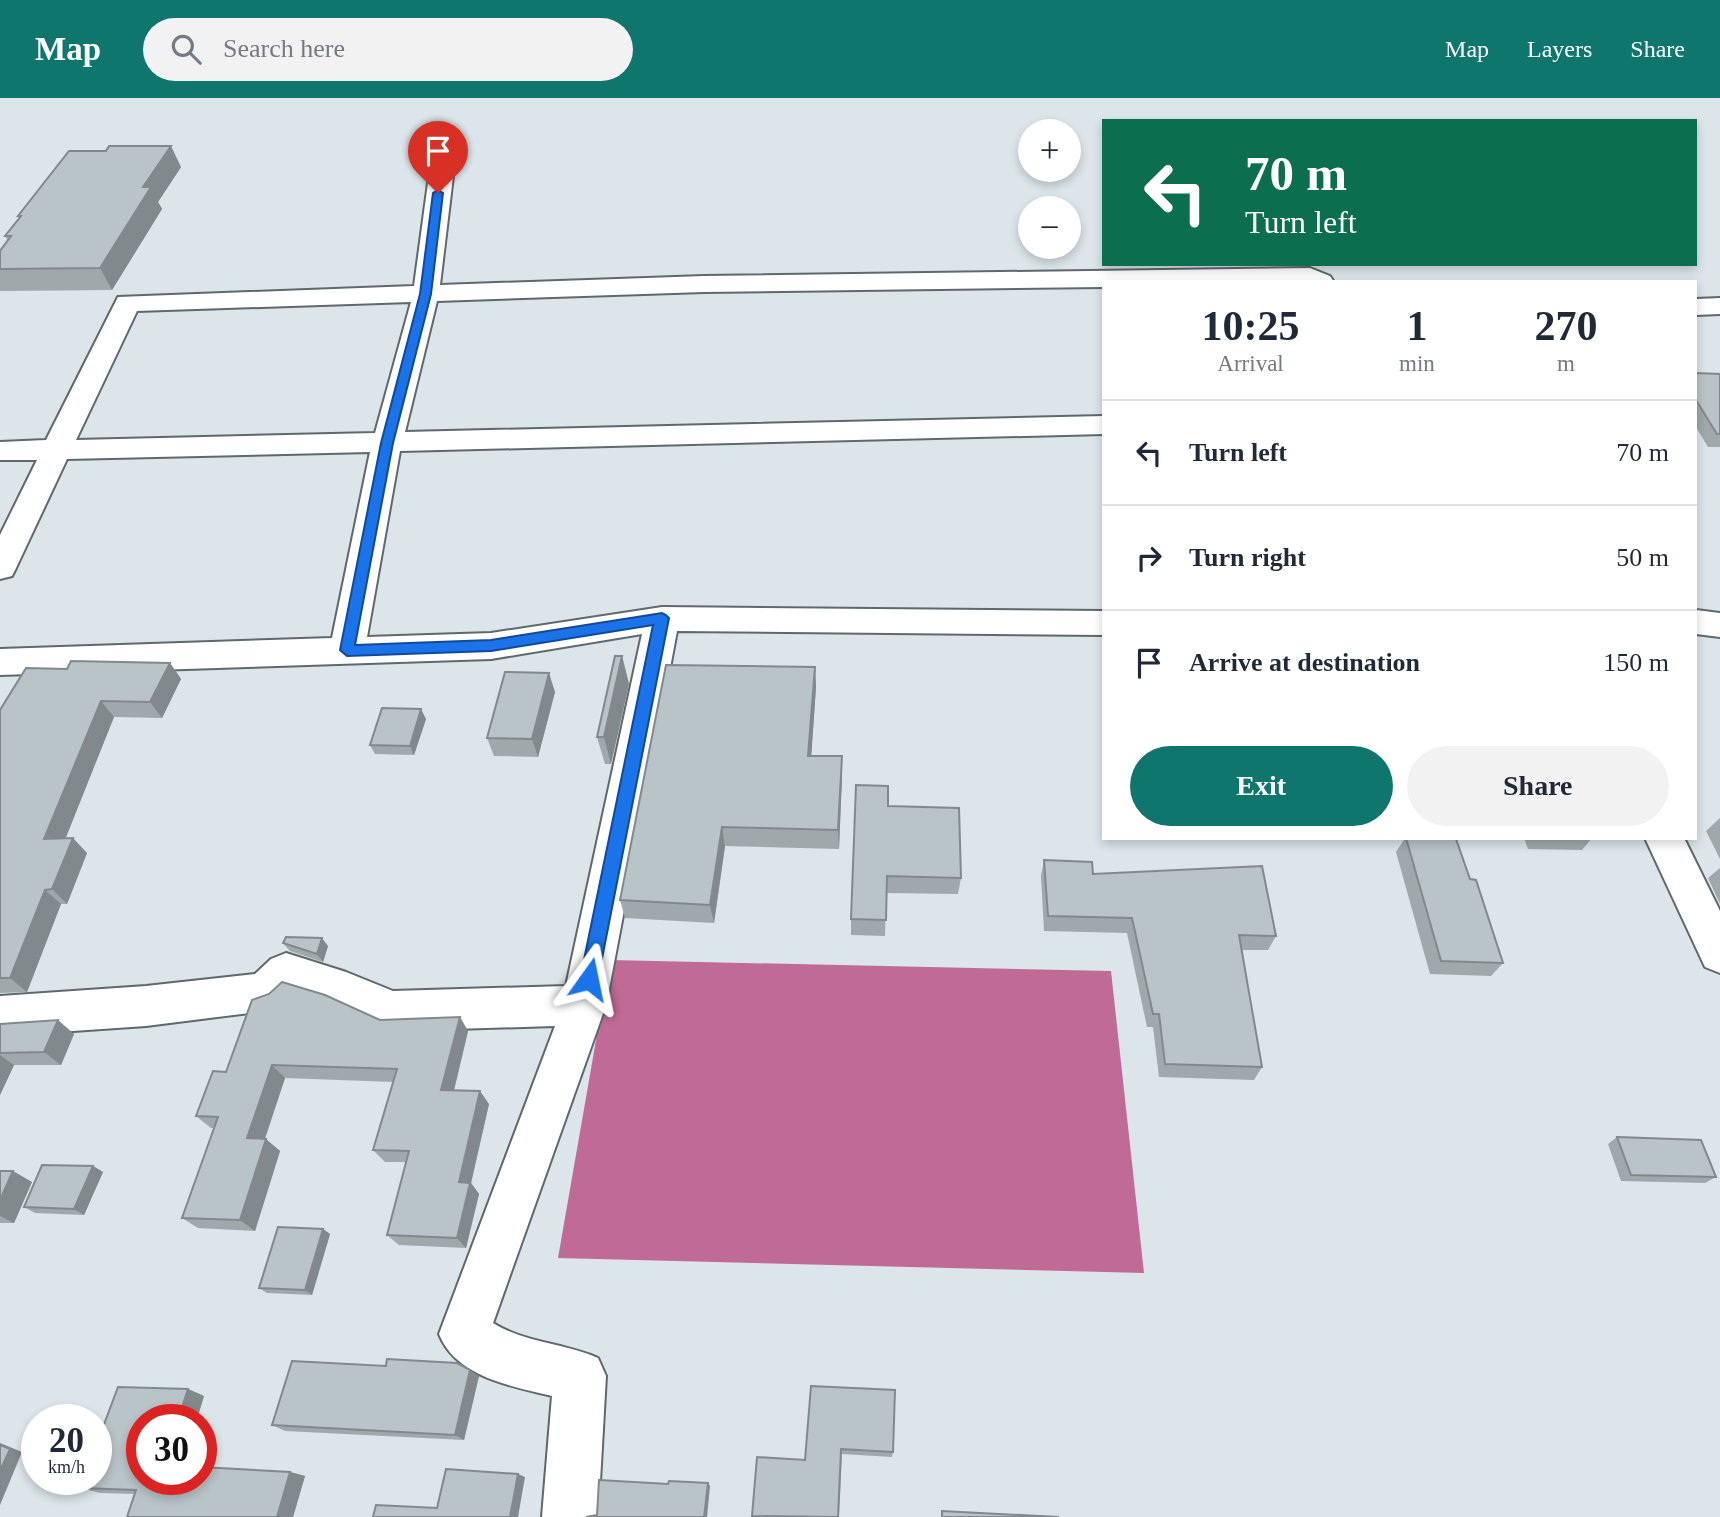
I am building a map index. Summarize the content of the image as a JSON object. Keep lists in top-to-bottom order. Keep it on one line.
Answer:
{"page":{"header":"Map","search":"Search here","nav":["Map","Layers","Share"],"map_buttons":["+","−"],"turn":["70 m","Turn left"],"eta":["10:25","Arrival","1","min","270","m"],"list":[{"name":"Turn left","value":"70 m"},{"name":"Turn right","value":"50 m"},{"name":"Arrive at destination","value":"150 m"}],"buttons":["Exit","Share"],"speed":"20 km/h","limit":"30"}}
